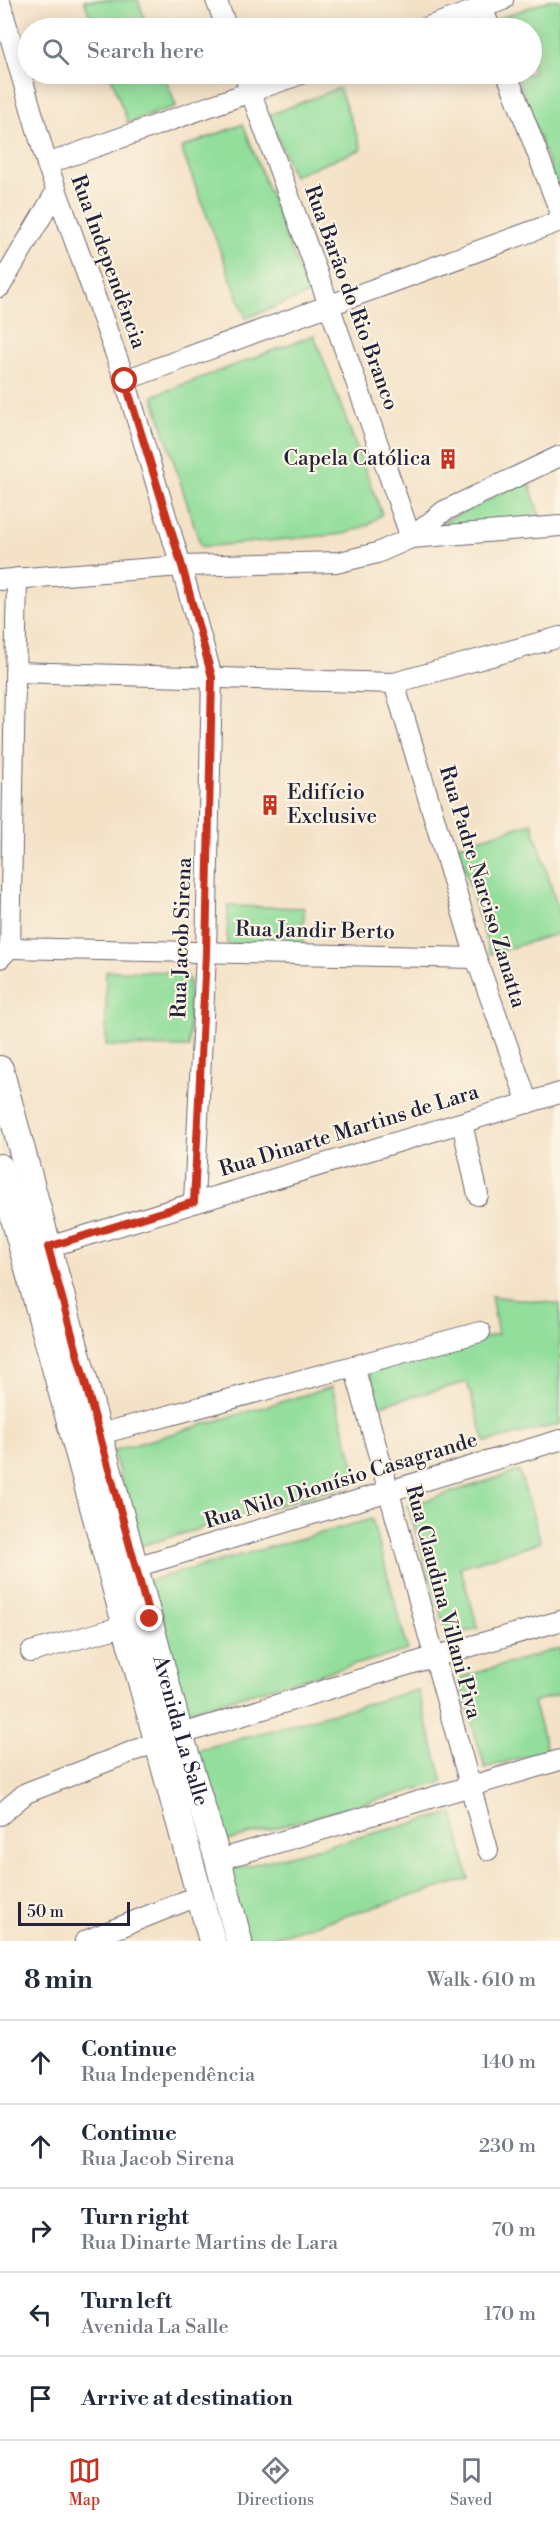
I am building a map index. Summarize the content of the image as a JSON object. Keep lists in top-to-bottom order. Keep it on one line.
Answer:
{"streets":{"main road":["Avenida La Salle"],"street":["Rua Independência","Rua Barão do Rio Branco","Rua Padre Narciso Zanatta","Rua Jandir Berto","Rua Jacob Sirena","Rua Dinarte Martins de Lara","Rua Nilo Dionísio Casagrande","Rua Claudina Villani Piva"]},"crossings":[["Rua Independência","Rua Jacob Sirena"],["Rua Padre Narciso Zanatta","Rua Jandir Berto"],["Rua Padre Narciso Zanatta","Rua Dinarte Martins de Lara"],["Rua Jandir Berto","Rua Jacob Sirena"],["Rua Jacob Sirena","Rua Dinarte Martins de Lara"],["Rua Dinarte Martins de Lara","Avenida La Salle"],["Rua Nilo Dionísio Casagrande","Rua Claudina Villani Piva"],["Rua Nilo Dionísio Casagrande","Avenida La Salle"]],"places":{"building":["Capela Católica","Edifício Exclusive"]},"scale_bar":"50 m","page":{"search":"Search here","scale":"50 m","heading":["8 min","Walk · 610 m"],"list":[["Continue","Rua Independência","140 m"],["Continue","Rua Jacob Sirena","230 m"],["Turn right","Rua Dinarte Martins de Lara","70 m"],["Turn left","Avenida La Salle","170 m"],"Arrive at destination"],"nav":["Map","Directions","Saved"]}}
